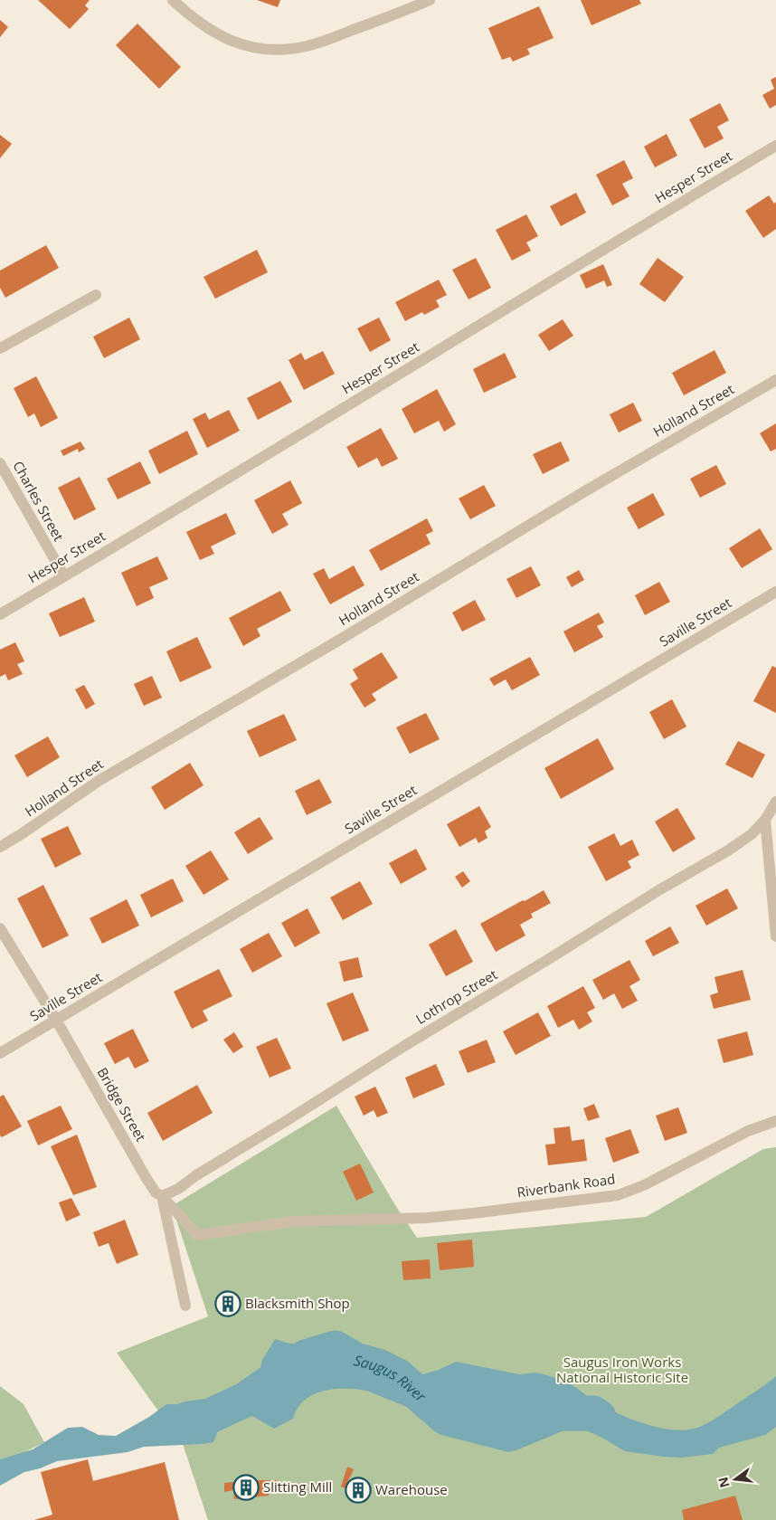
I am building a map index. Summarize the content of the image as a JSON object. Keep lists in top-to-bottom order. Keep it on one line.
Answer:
{"streets":{"street":["Hesper Street","Holland Street","Charles Street","Saville Street","Lothrop Street","Bridge Street","Riverbank Road"]},"crossings":[["Hesper Street","Charles Street"],["Saville Street","Bridge Street"],["Lothrop Street","Bridge Street"],["Lothrop Street","Riverbank Road"],["Bridge Street","Riverbank Road"]],"water":["Saugus River"],"parks":["Saugus Iron Works National Historic Site"],"places":{"building":["Blacksmith Shop","Slitting Mill","Warehouse"]},"north":"left"}
